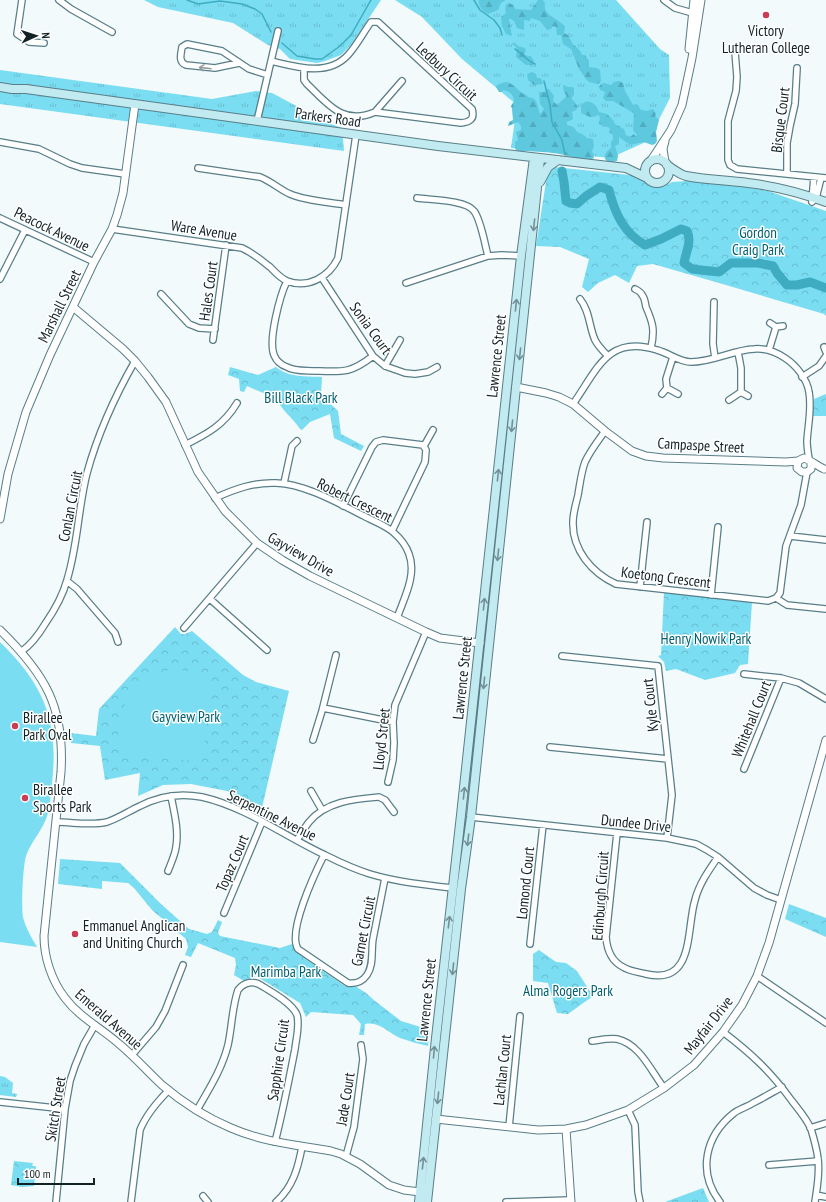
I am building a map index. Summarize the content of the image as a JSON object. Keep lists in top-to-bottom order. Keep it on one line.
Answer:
{"streets":{"main road":["Parkers Road","Lawrence Street"],"street":["Ledbury Circuit","Bisque Court","Peacock Avenue","Ware Avenue","Hales Court","Marshall Street","Sonia Court","Campaspe Street","Robert Crescent","Conlan Circuit","Gayview Drive","Koetong Crescent","Kyle Court","Whitehall Court","Lloyd Street","Serpentine Avenue","Dundee Drive","Topaz Court","Lomond Court","Edinburgh Circuit","Garnet Circuit","Emerald Avenue","Mayfair Drive","Sapphire Circuit","Lachlan Court","Jade Court","Skitch Street"]},"crossings":[["Parkers Road","Marshall Street"],["Parkers Road","Lawrence Street"],["Peacock Avenue","Marshall Street"],["Ware Avenue","Hales Court"],["Ware Avenue","Marshall Street"],["Marshall Street","Gayview Drive"],["Lawrence Street","Campaspe Street"],["Lawrence Street","Gayview Drive"],["Lawrence Street","Serpentine Avenue"],["Lawrence Street","Dundee Drive"],["Lawrence Street","Emerald Avenue"],["Lawrence Street","Mayfair Drive"],["Campaspe Street","Koetong Crescent"],["Robert Crescent","Gayview Drive"],["Conlan Circuit","Gayview Drive"],["Conlan Circuit","Emerald Avenue"],["Gayview Drive","Lloyd Street"],["Kyle Court","Dundee Drive"],["Serpentine Avenue","Topaz Court"],["Serpentine Avenue","Garnet Circuit"],["Serpentine Avenue","Emerald Avenue"],["Dundee Drive","Lomond Court"],["Dundee Drive","Edinburgh Circuit"],["Dundee Drive","Mayfair Drive"],["Emerald Avenue","Sapphire Circuit"],["Emerald Avenue","Jade Court"],["Emerald Avenue","Skitch Street"],["Mayfair Drive","Lachlan Court"]],"parks":["Gordon Craig Park","Bill Black Park","Henry Nowik Park","Gayview Park","Marimba Park","Alma Rogers Park"],"places":["Victory Lutheran College","Birallee Park Oval","Birallee Sports Park","Emmanuel Anglican and Uniting Church"],"scale_bar":"100 m","north":"right"}
